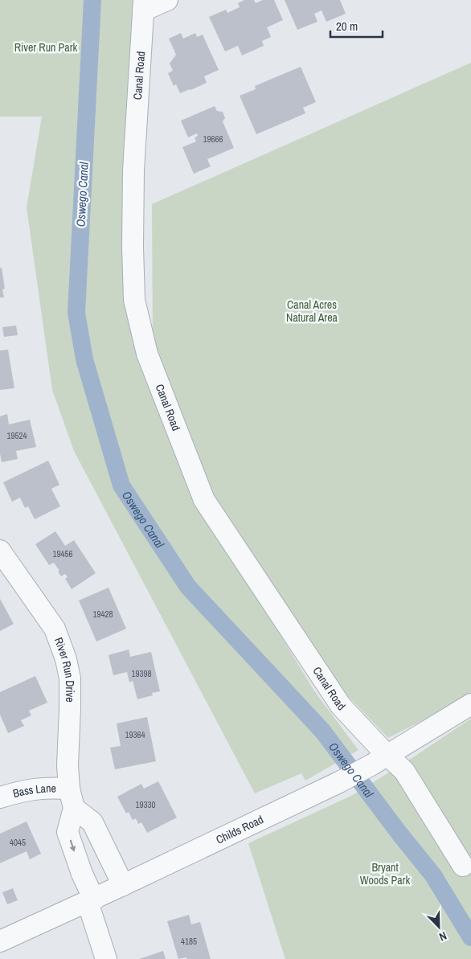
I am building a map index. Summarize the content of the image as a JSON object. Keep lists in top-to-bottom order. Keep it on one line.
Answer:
{"streets":{"street":["Canal Road","River Run Drive","Bass Lane","Childs Road"]},"crossings":[["Canal Road","Childs Road"],["River Run Drive","Bass Lane"],["River Run Drive","Childs Road"]],"water":["Oswego Canal"],"parks":["River Run Park","Canal Acres Natural Area","Bryant Woods Park"],"house_numbers":["19666","19524","19456","19428","19398","19364","19330","4045","4185"],"scale_bar":"20 m","north":"bottom right"}
